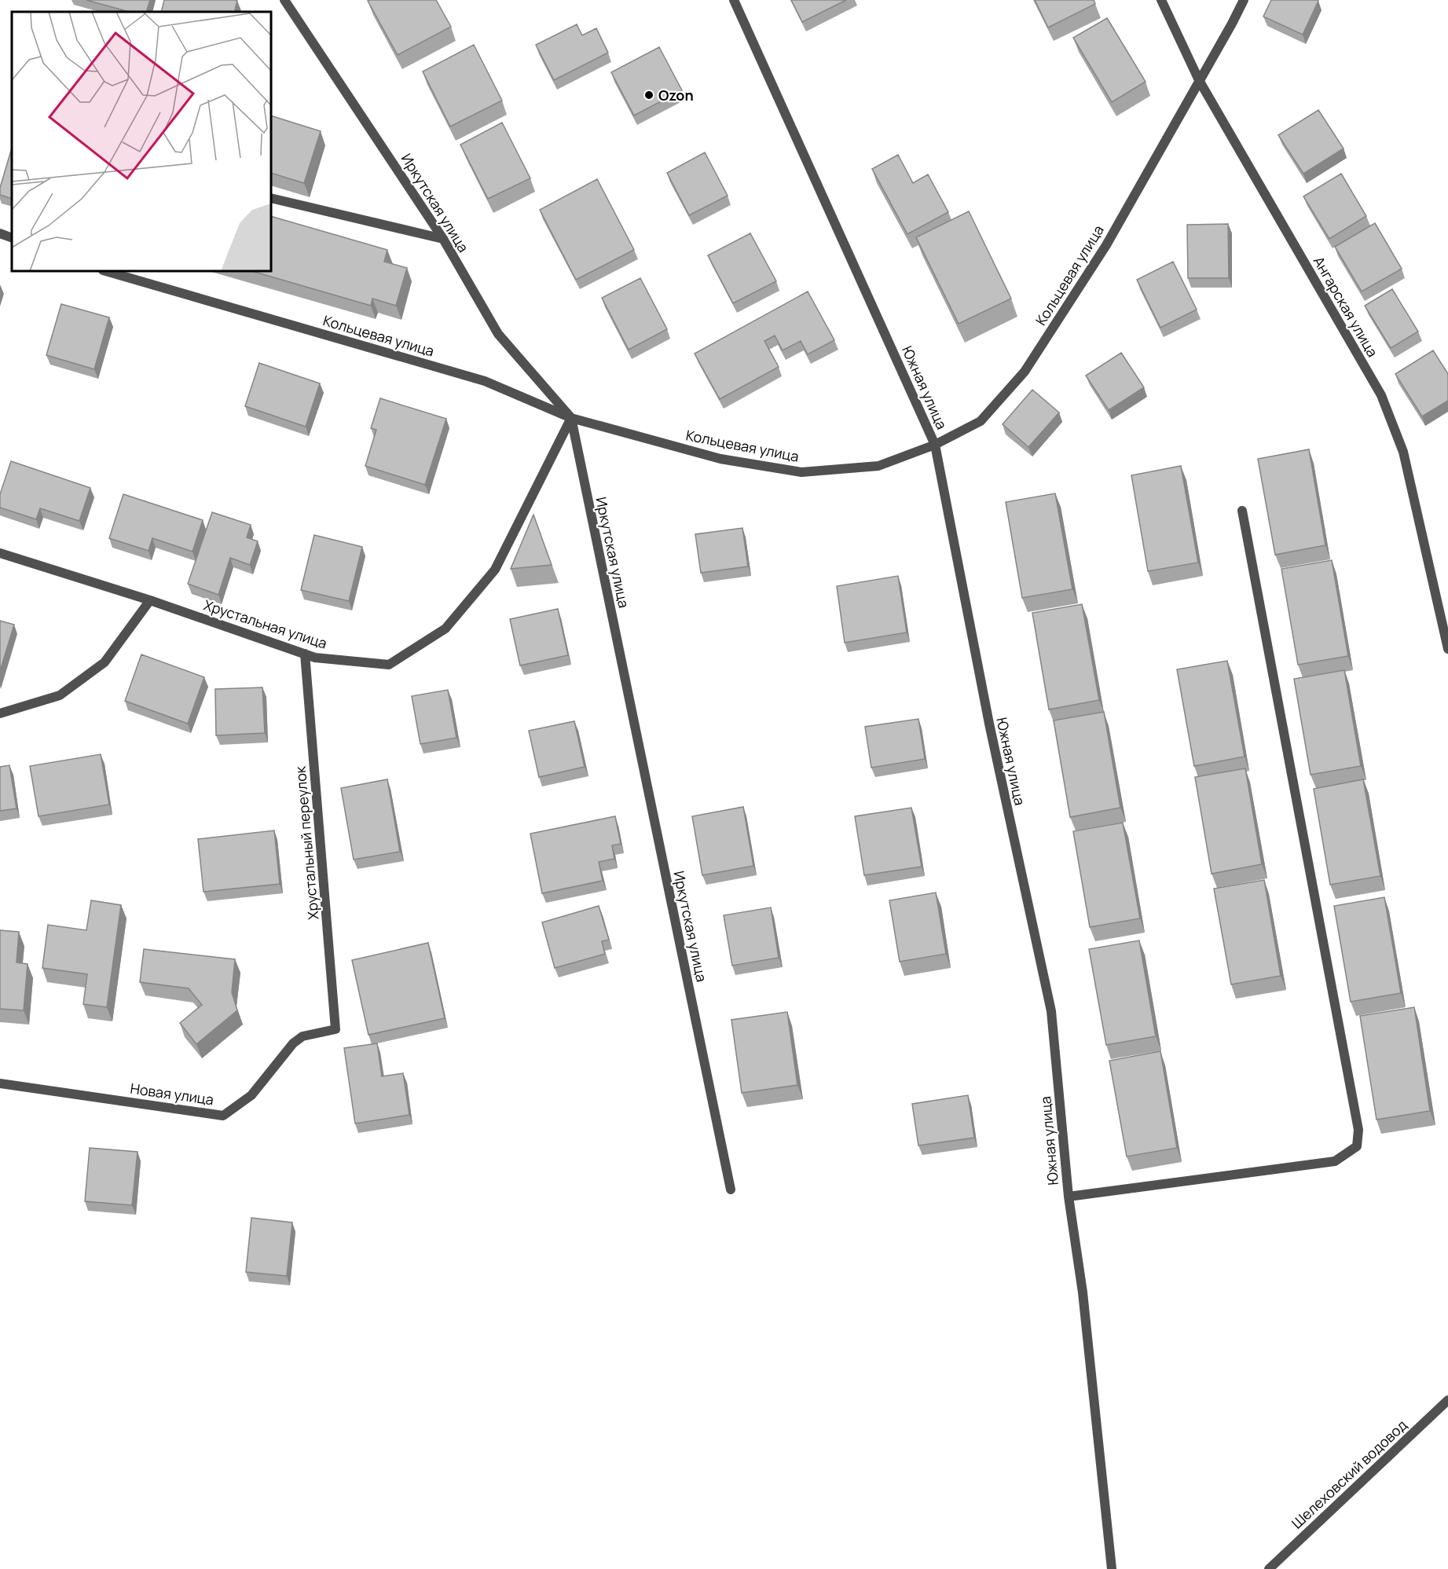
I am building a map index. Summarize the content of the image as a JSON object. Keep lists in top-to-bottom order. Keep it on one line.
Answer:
{"streets":{"street":["Иркутская улица","Кольцевая улица","Ангарская улица","Южная улица","Хрустальная улица","Хрустальный переулок","Новая улица","Шелеховский водовод"]},"crossings":[["Иркутская улица","Кольцевая улица"],["Иркутская улица","Хрустальная улица"],["Кольцевая улица","Ангарская улица"],["Кольцевая улица","Южная улица"],["Кольцевая улица","Хрустальная улица"],["Хрустальная улица","Хрустальный переулок"],["Хрустальный переулок","Новая улица"]],"places":["Ozon"]}
